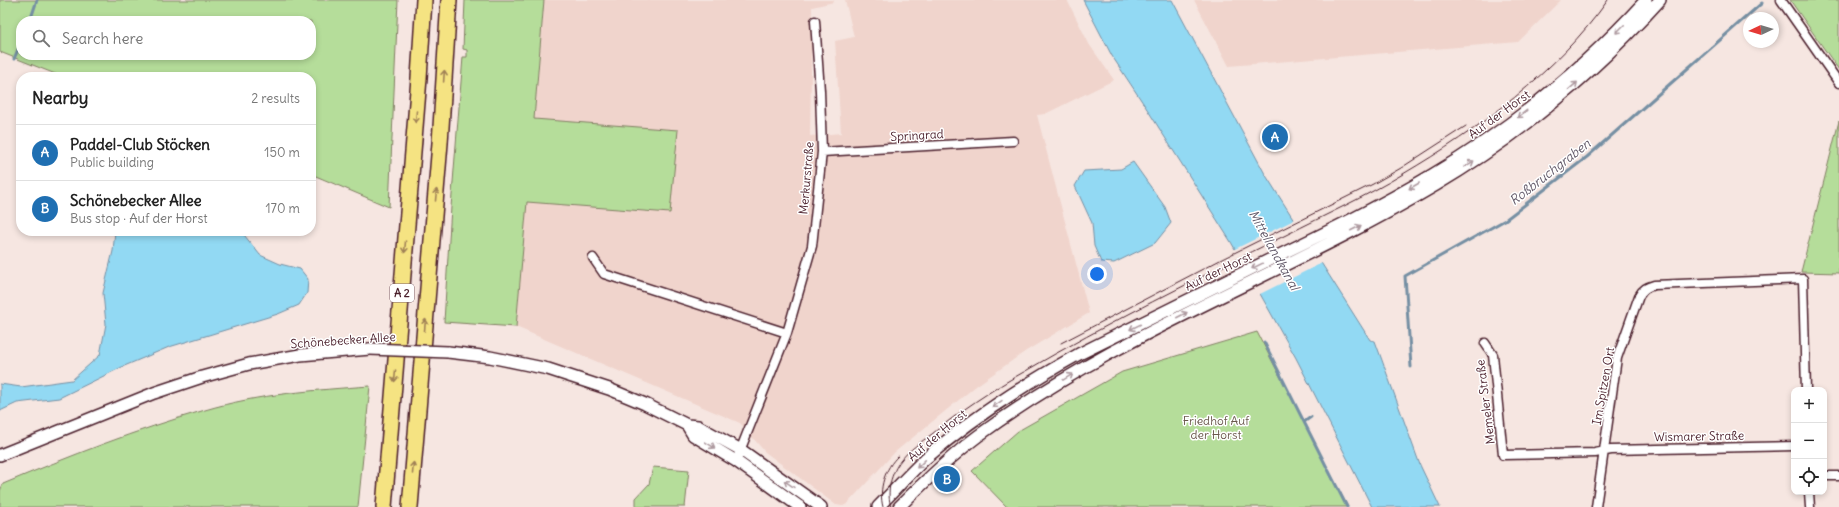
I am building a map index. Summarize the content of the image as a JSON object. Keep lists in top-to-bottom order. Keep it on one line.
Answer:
{"streets":{"highway":["A 2"],"street":["Auf der Horst","Springrad","Merkurstraße","Schönebecker Allee","Im Spitzen Ort","Memeler Straße","Wismarer Straße"]},"crossings":[["Springrad","Merkurstraße"],["Merkurstraße","Schönebecker Allee"],["Im Spitzen Ort","Memeler Straße"],["Im Spitzen Ort","Wismarer Straße"],["Memeler Straße","Wismarer Straße"]],"water":["Roßbruchgraben","Mittellandkanal"],"parks":["Friedhof Auf der Horst"],"north":"left","page":{"search":"Search here","heading":["Nearby","2 results"],"pins":["A","B"],"list":[{"mark":"A","name":"Paddel-Club Stöcken","note":"Public building","value":"150 m"},{"mark":"B","name":"Schönebecker Allee","note":"Bus stop · Auf der Horst","value":"170 m"}],"map_buttons":["+","−"]}}
